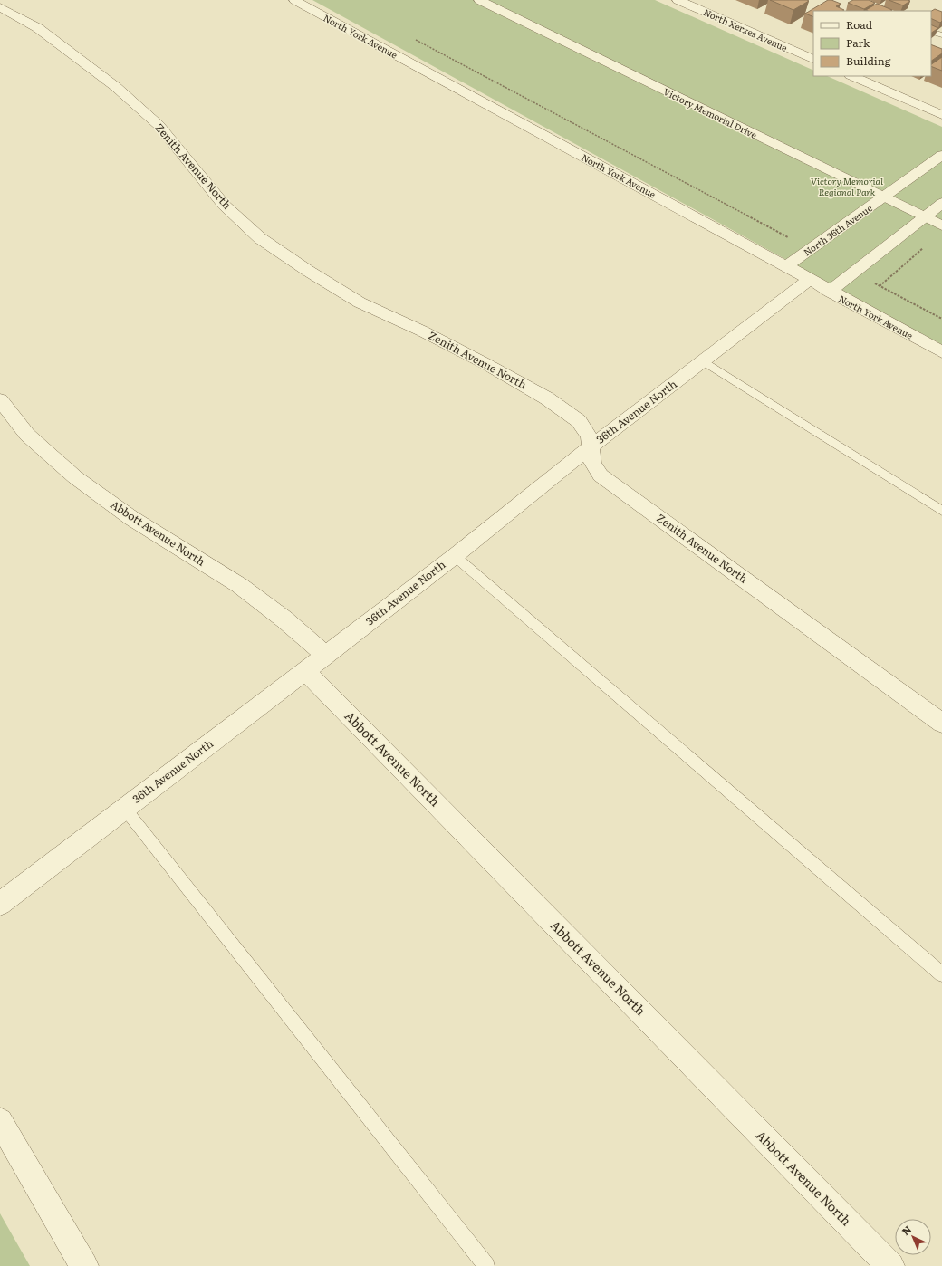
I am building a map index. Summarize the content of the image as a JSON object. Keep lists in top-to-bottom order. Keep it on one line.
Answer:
{"streets":{"street":["North Xerxes Avenue","North York Avenue","Victory Memorial Drive","Zenith Avenue North","North 36th Avenue","36th Avenue North","Abbott Avenue North"]},"crossings":[["North York Avenue","North 36th Avenue"],["North York Avenue","36th Avenue North"],["Victory Memorial Drive","North 36th Avenue"],["Zenith Avenue North","36th Avenue North"],["36th Avenue North","Abbott Avenue North"]],"parks":["Victory Memorial Regional Park"],"legend":["Road","Park","Building"],"north":"top left"}
